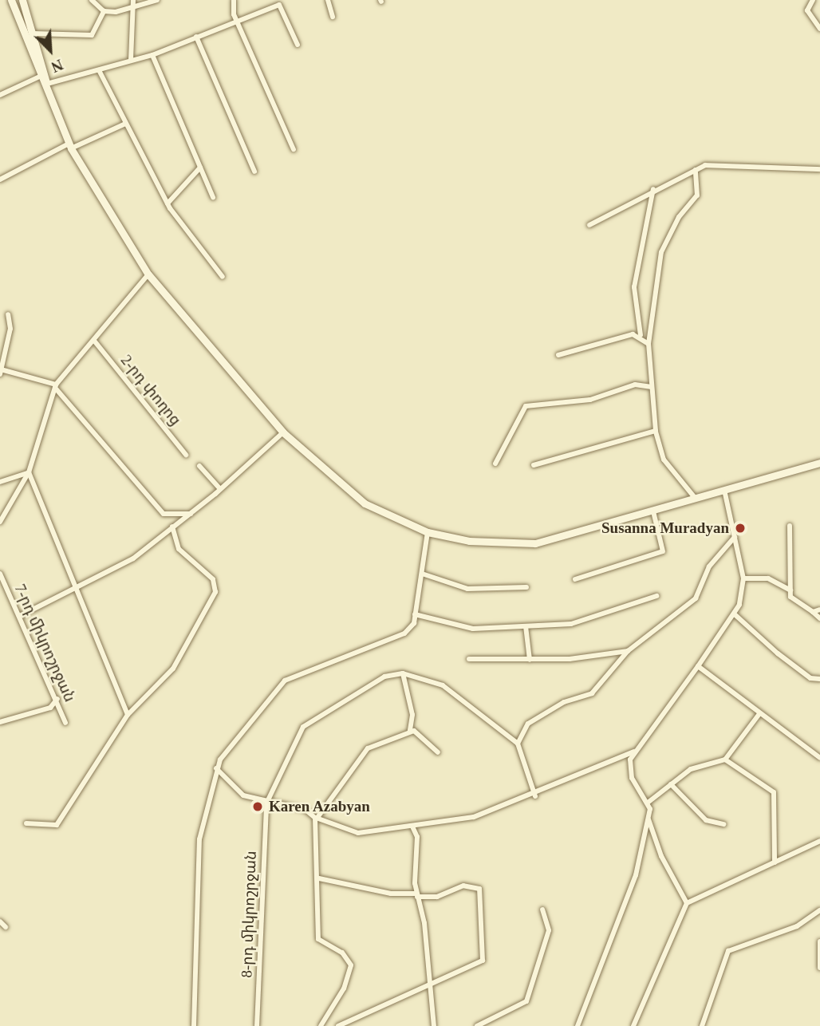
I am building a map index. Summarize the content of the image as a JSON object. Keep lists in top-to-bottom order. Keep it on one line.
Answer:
{"streets":{"street":["2-րդ փողոց","7-րդ միկրոշրջան","8-րդ միկրոշրջան"]},"places":["Susanna Muradyan","Karen Azabyan"],"north":"bottom right"}
